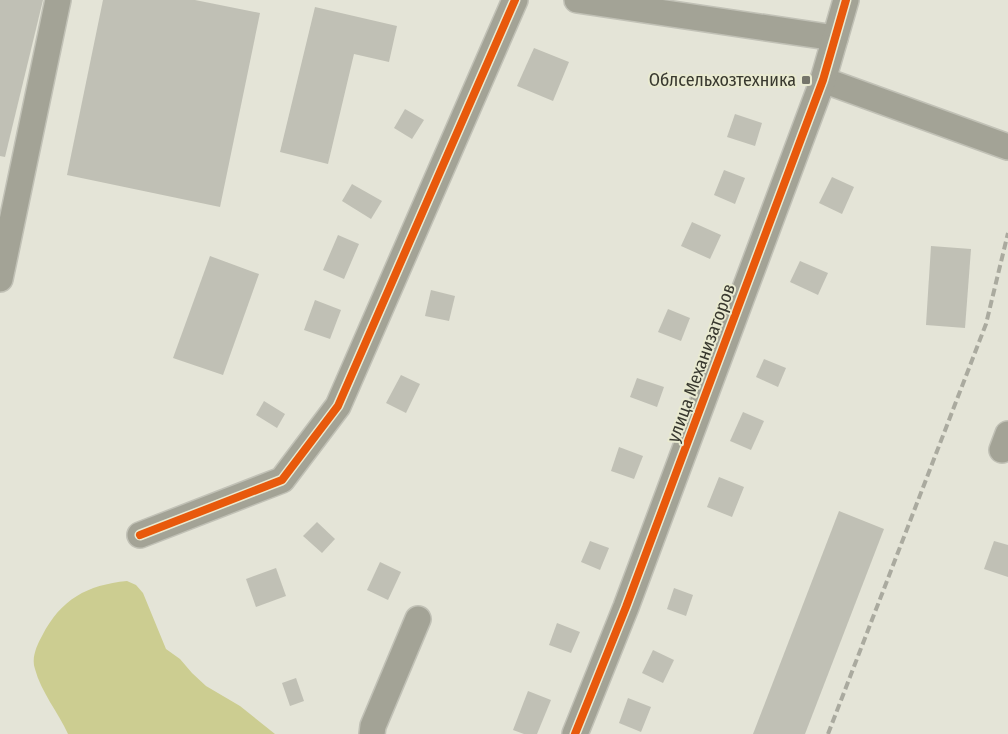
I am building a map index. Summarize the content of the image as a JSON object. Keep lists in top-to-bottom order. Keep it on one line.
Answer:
{"streets":{"street":["улица Механизаторов"]},"places":{"transit":["Облсельхозтехника"]}}
